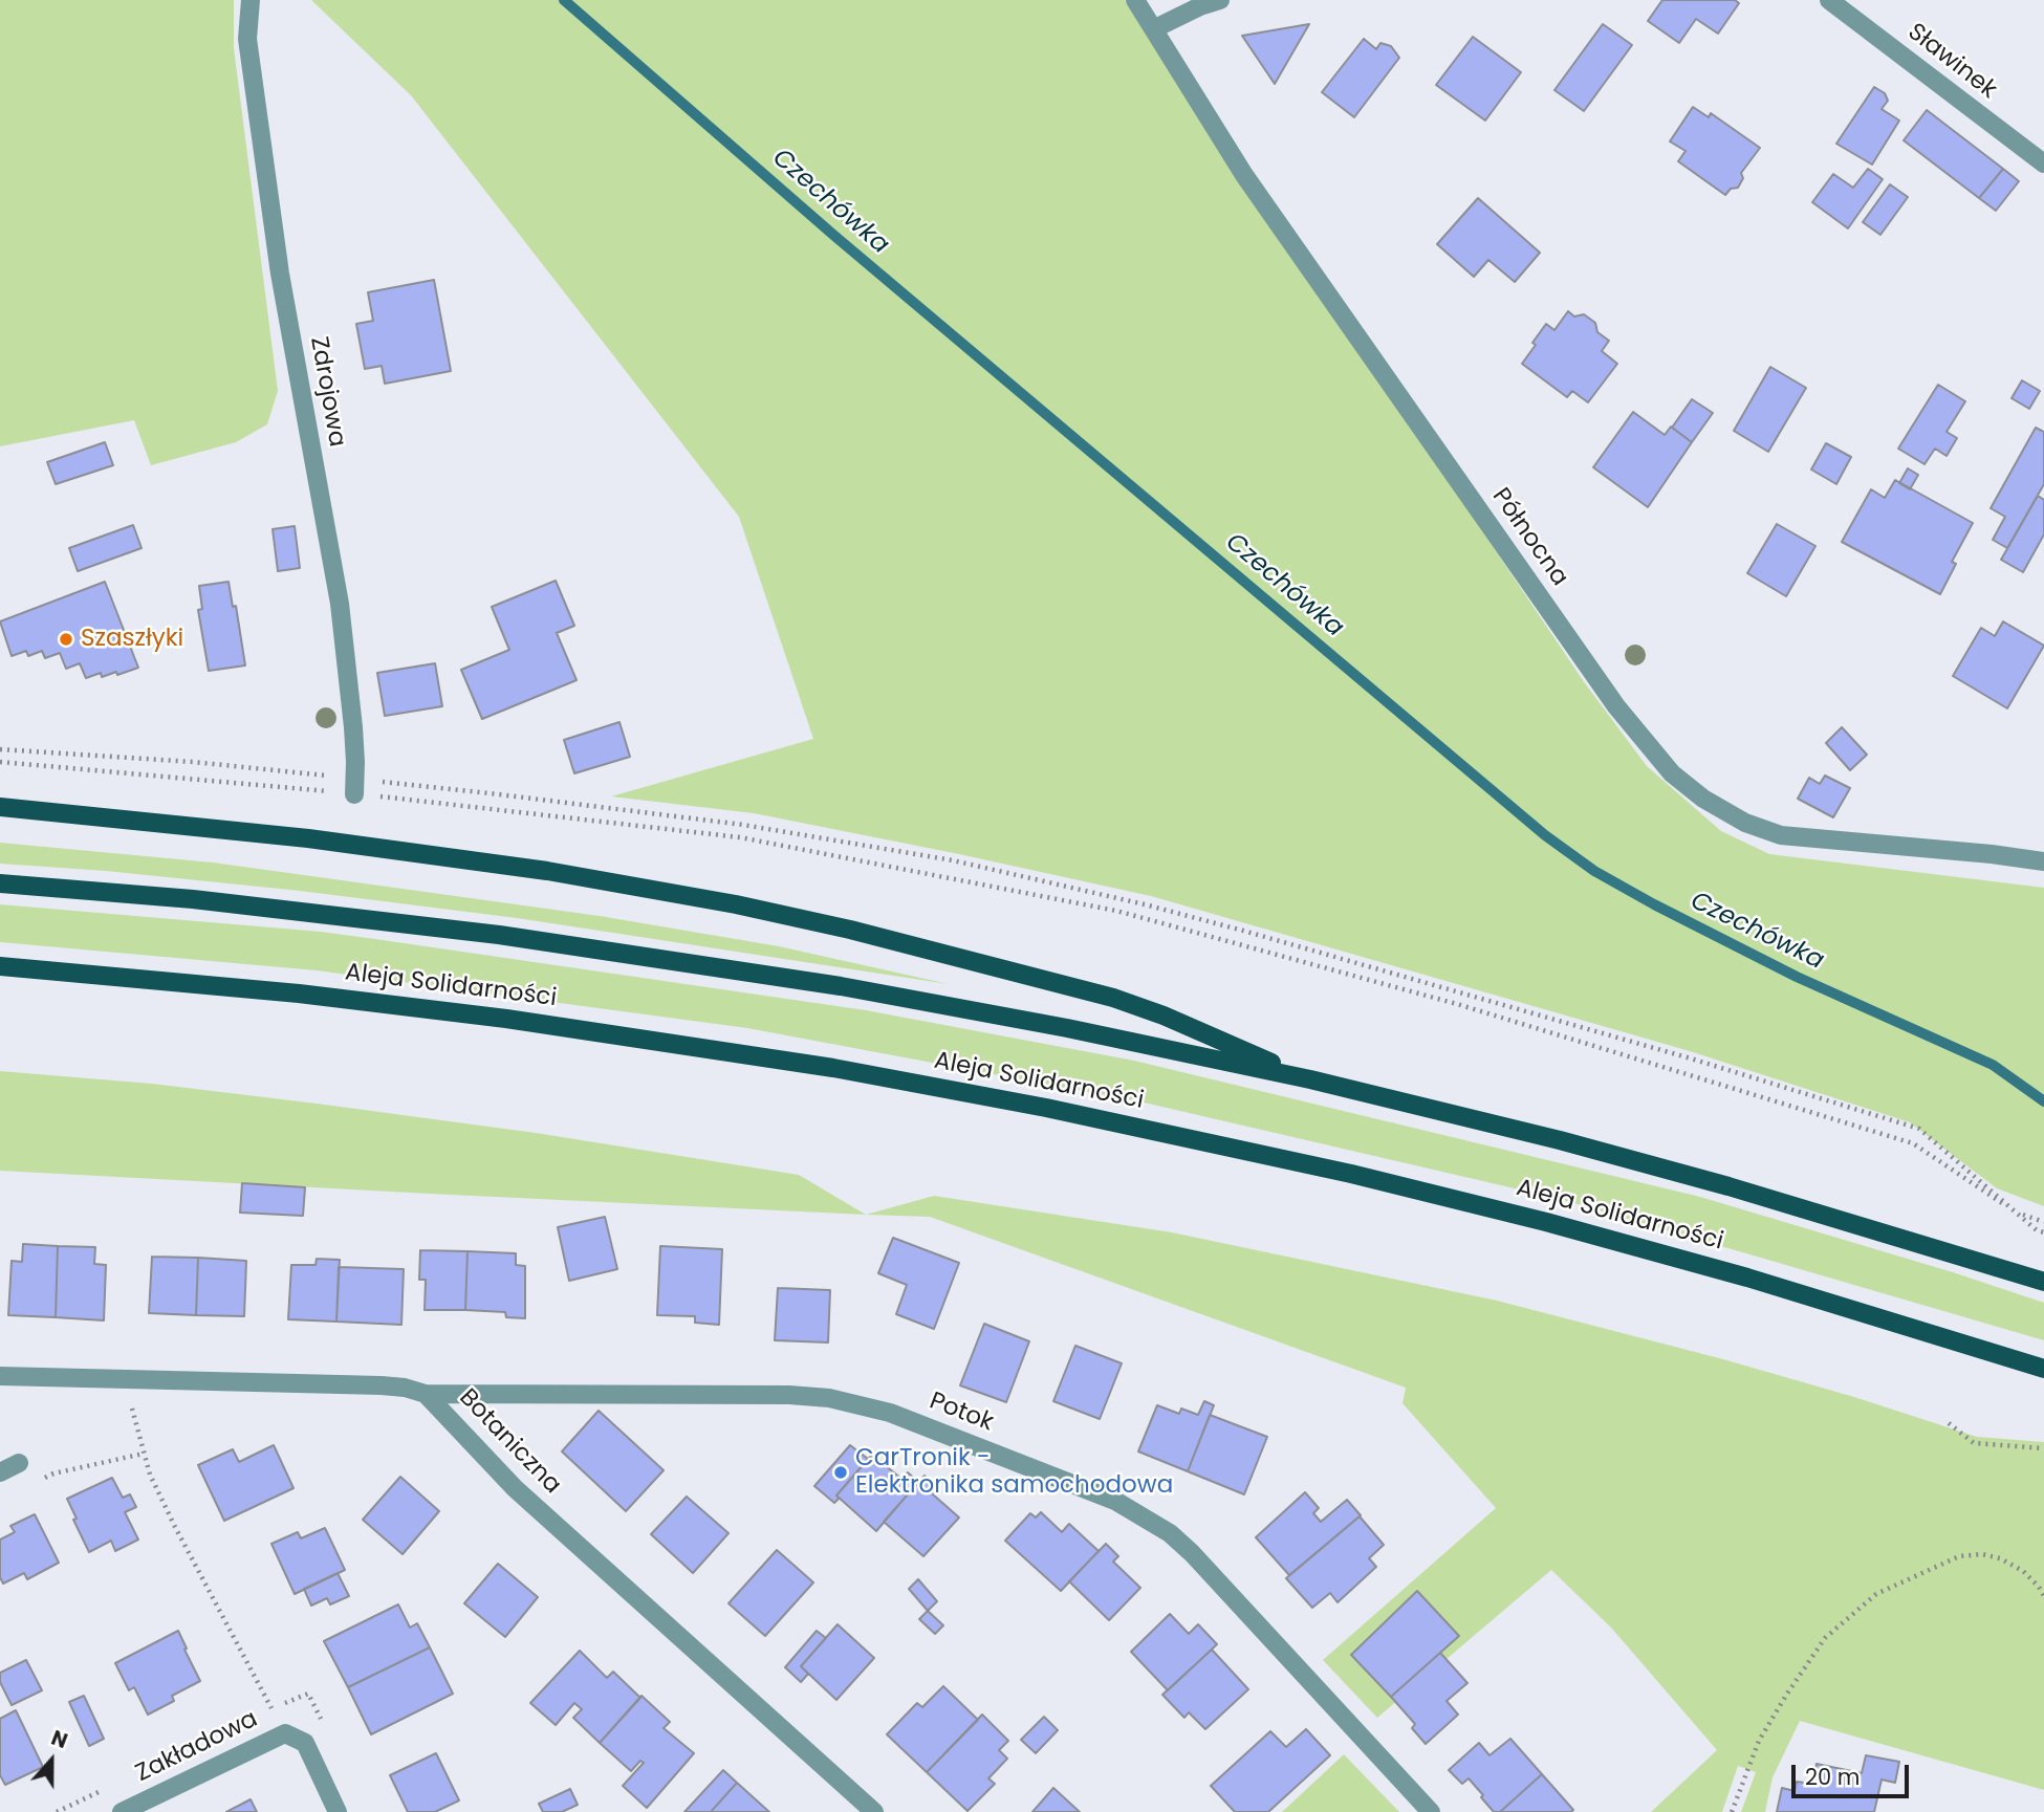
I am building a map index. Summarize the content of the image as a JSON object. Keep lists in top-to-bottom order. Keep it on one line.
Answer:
{"streets":{"main road":["Aleja Solidarności"],"street":["Sławinek","Zdrojowa","Północna","Potok","Botaniczna","Zakładowa"]},"crossings":[["Potok","Botaniczna"]],"water":["Czechówka"],"places":["Szaszłyki","CarTronik - Elektronika samochodowa"],"scale_bar":"20 m","north":"top"}
